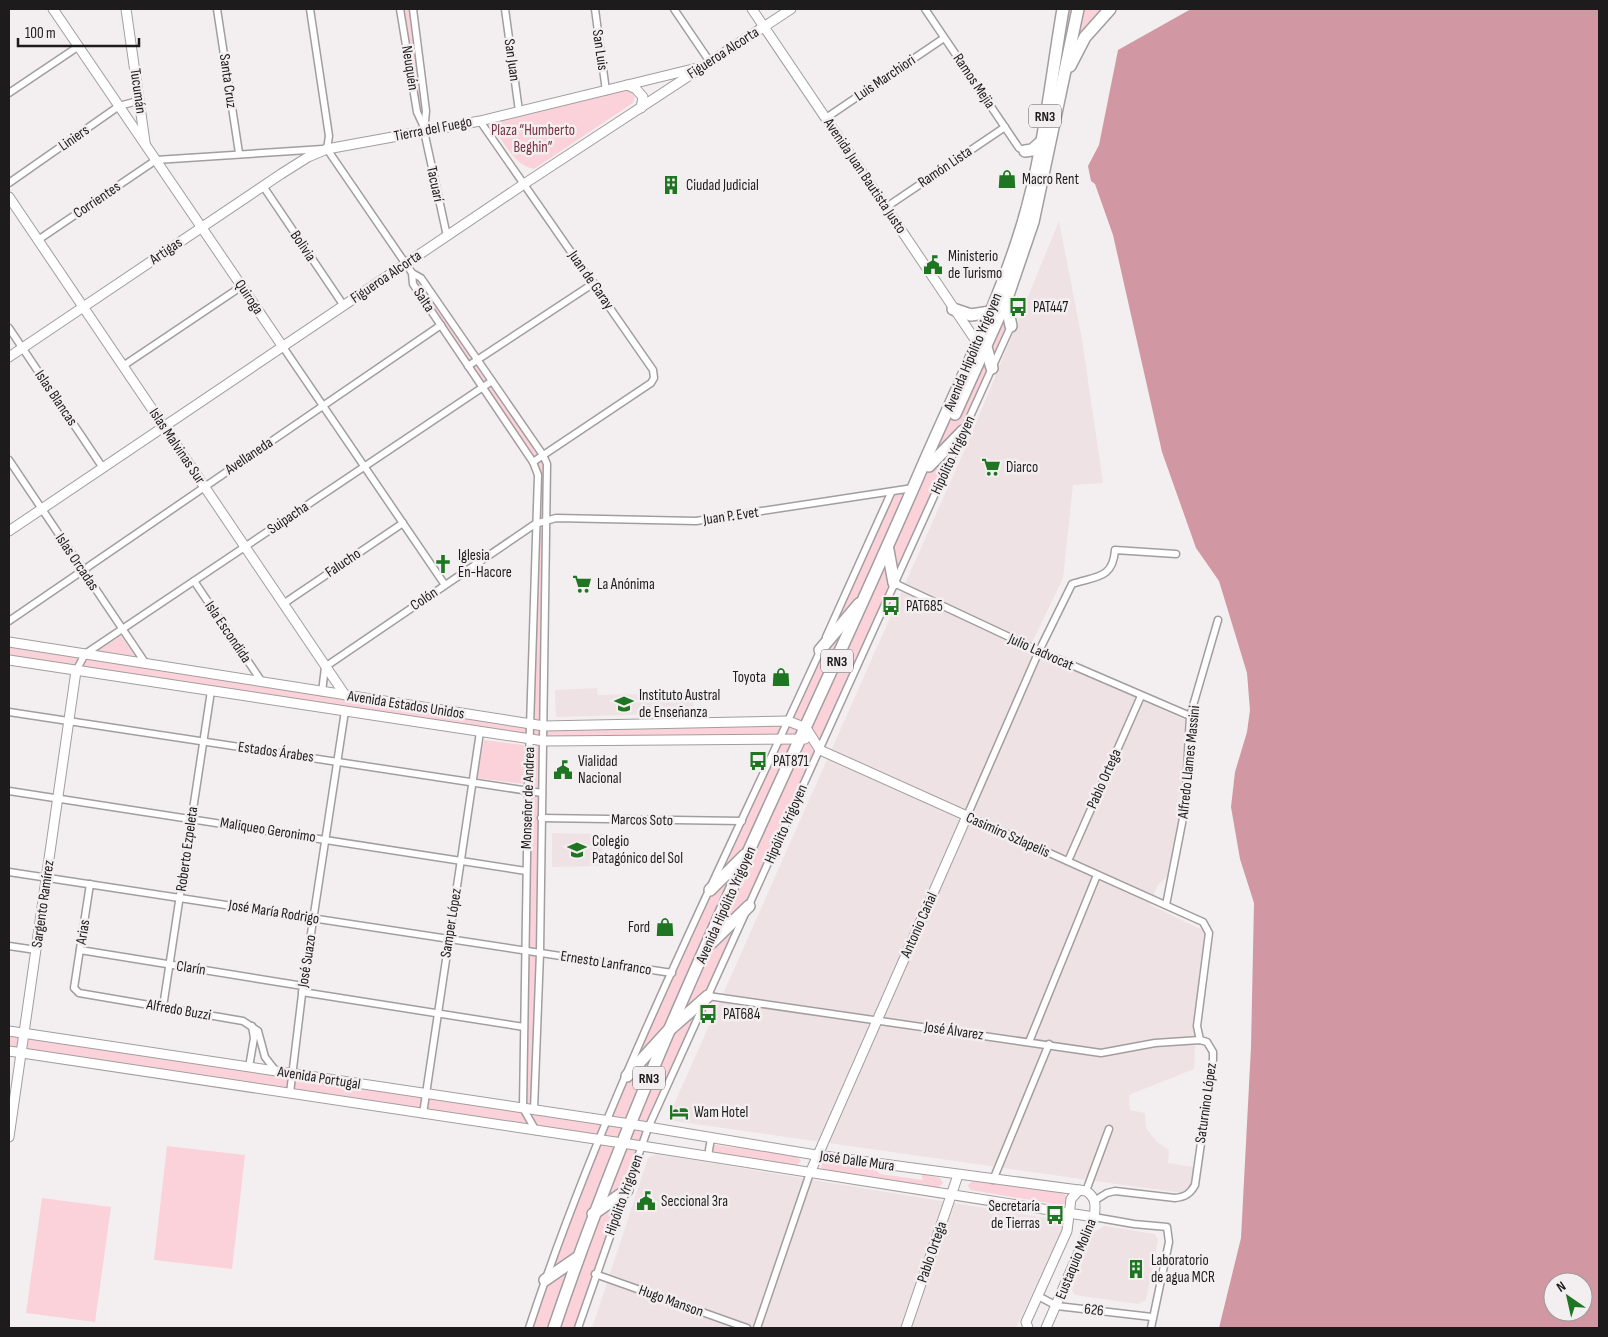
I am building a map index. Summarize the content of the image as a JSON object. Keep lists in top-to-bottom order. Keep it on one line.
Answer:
{"streets":{"highway":["RN3","Avenida Hipólito Yrigoyen"],"main road":["Figueroa Alcorta","Tucumán","Tierra del Fuego","Avenida Juan Bautista Justo","Artigas","Quiroga","Islas Malvinas Sur","Avenida Estados Unidos","Pablo Ortega","Casimiro Szlapelis","Sargento Ramírez","Antonio Cañal","Avenida Portugal","José Dalle Mura","Eustaquio Molina"],"street":["San Luis","San Juan","Neuquén","Luis Marchiori","Santa Cruz","Ramos Mejia","Liniers","Ramón Lista","Tacuarí","Corrientes","Bolivia","Juan de Garay","Salta","Islas Blancas","Hipólito Yrigoyen","Avellaneda","Juan P. Evet","Suipacha","Islas Orcadas","Falucho","Colón","Isla Escondida","Julio Ladvocat","Estados Árabes","Alfredo Llames Massini","Monseñor de Andrea","Marcos Soto","Maliqueo Geronimo","Roberto Ezpeleta","José María Rodrigo","Samper López","Arias","José Suazo","Ernesto Lanfranco","Clarín","Alfredo Buzzi","José Álvarez","Saturnino López","Hugo Manson","626"]},"crossings":[["San Luis","Tierra del Fuego"],["Figueroa Alcorta","Tierra del Fuego"],["Figueroa Alcorta","Avenida Juan Bautista Justo"],["Figueroa Alcorta","Tacuarí"],["Figueroa Alcorta","Bolivia"],["Figueroa Alcorta","Juan de Garay"],["Figueroa Alcorta","Quiroga"],["Figueroa Alcorta","Islas Blancas"],["Figueroa Alcorta","Islas Malvinas Sur"],["Figueroa Alcorta","Islas Orcadas"],["San Juan","Tierra del Fuego"],["Neuquén","Tierra del Fuego"],["Neuquén","Tacuarí"],["Luis Marchiori","Ramos Mejia"],["Luis Marchiori","Avenida Juan Bautista Justo"],["Santa Cruz","Tierra del Fuego"],["Ramos Mejia","Ramón Lista"],["Tucumán","Liniers"],["Tucumán","Quiroga"],["RN3","Avenida Hipólito Yrigoyen"],["Tierra del Fuego","Tacuarí"],["Tierra del Fuego","Corrientes"],["Tierra del Fuego","Artigas"],["Tierra del Fuego","Juan de Garay"],["Tierra del Fuego","Quiroga"],["Liniers","Quiroga"],["Ramón Lista","Avenida Juan Bautista Justo"],["Avenida Juan Bautista Justo","Avenida Hipólito Yrigoyen"],["Corrientes","Quiroga"],["Corrientes","Islas Malvinas Sur"],["Bolivia","Artigas"],["Artigas","Quiroga"],["Artigas","Islas Blancas"],["Artigas","Islas Malvinas Sur"],["Juan de Garay","Salta"],["Juan de Garay","Monseñor de Andrea"],["Quiroga","Avellaneda"],["Quiroga","Suipacha"],["Quiroga","Falucho"],["Quiroga","Colón"],["Salta","Avellaneda"],["Salta","Suipacha"],["Salta","Monseñor de Andrea"],["Avenida Hipólito Yrigoyen","Juan P. Evet"],["Avenida Hipólito Yrigoyen","Avenida Estados Unidos"],["Avenida Hipólito Yrigoyen","Casimiro Szlapelis"],["Avenida Hipólito Yrigoyen","Avenida Portugal"],["Avenida Hipólito Yrigoyen","José Dalle Mura"],["Islas Malvinas Sur","Avellaneda"],["Islas Malvinas Sur","Suipacha"],["Islas Malvinas Sur","Falucho"],["Islas Malvinas Sur","Colón"],["Islas Malvinas Sur","Avenida Estados Unidos"],["Hipólito Yrigoyen","Julio Ladvocat"],["Hipólito Yrigoyen","Casimiro Szlapelis"],["Hipólito Yrigoyen","José Álvarez"],["Hipólito Yrigoyen","José Dalle Mura"],["Hipólito Yrigoyen","Hugo Manson"],["Avellaneda","Islas Orcadas"],["Juan P. Evet","Colón"],["Juan P. Evet","Monseñor de Andrea"],["Suipacha","Islas Orcadas"],["Suipacha","Isla Escondida"],["Suipacha","Avenida Estados Unidos"],["Islas Orcadas","Avenida Estados Unidos"],["Colón","Monseñor de Andrea"],["Isla Escondida","Avenida Estados Unidos"],["Julio Ladvocat","Alfredo Llames Massini"],["Julio Ladvocat","Pablo Ortega"],["Julio Ladvocat","Antonio Cañal"],["Avenida Estados Unidos","Monseñor de Andrea"],["Avenida Estados Unidos","Casimiro Szlapelis"],["Avenida Estados Unidos","Roberto Ezpeleta"],["Avenida Estados Unidos","Sargento Ramírez"],["Avenida Estados Unidos","Samper López"],["Avenida Estados Unidos","José Suazo"],["Estados Árabes","Monseñor de Andrea"],["Estados Árabes","Roberto Ezpeleta"],["Estados Árabes","Sargento Ramírez"],["Estados Árabes","Samper López"],["Estados Árabes","José Suazo"],["Alfredo Llames Massini","Casimiro Szlapelis"],["Pablo Ortega","Casimiro Szlapelis"],["Pablo Ortega","José Dalle Mura"],["Monseñor de Andrea","Marcos Soto"],["Monseñor de Andrea","Maliqueo Geronimo"],["Monseñor de Andrea","José María Rodrigo"],["Monseñor de Andrea","Ernesto Lanfranco"],["Monseñor de Andrea","Clarín"],["Monseñor de Andrea","Avenida Portugal"],["Maliqueo Geronimo","Roberto Ezpeleta"],["Maliqueo Geronimo","Sargento Ramírez"],["Maliqueo Geronimo","Samper López"],["Maliqueo Geronimo","José Suazo"],["Casimiro Szlapelis","Antonio Cañal"],["Casimiro Szlapelis","Saturnino López"],["Roberto Ezpeleta","José María Rodrigo"],["Roberto Ezpeleta","Clarín"],["Roberto Ezpeleta","Alfredo Buzzi"],["Sargento Ramírez","José María Rodrigo"],["Sargento Ramírez","Avenida Portugal"],["José María Rodrigo","Samper López"],["José María Rodrigo","Arias"],["José María Rodrigo","José Suazo"],["José María Rodrigo","Ernesto Lanfranco"],["Samper López","Clarín"],["Samper López","Avenida Portugal"],["Antonio Cañal","José Álvarez"],["Antonio Cañal","José Dalle Mura"],["Arias","Clarín"],["Arias","Alfredo Buzzi"],["José Suazo","Clarín"],["José Suazo","Avenida Portugal"],["José Álvarez","Saturnino López"],["Avenida Portugal","José Dalle Mura"],["Saturnino López","Eustaquio Molina"],["José Dalle Mura","Eustaquio Molina"],["Eustaquio Molina","626"]],"parks":["Plaza “Humberto Beghin”"],"places":{"shop":["Macro Rent","Toyota","Ford"],"building":["Ciudad Judicial","Laboratorio de agua MCR"],"public building":["Ministerio de Turismo","Vialidad Nacional","Seccional 3ra"],"bus stop":["PAT447","PAT685","PAT871","PAT684","Secretaría de Tierras"],"supermarket":["Diarco","La Anónima"],"church":["Iglesia En-Hacore"],"school or university":["Instituto Austral de Enseñanza","Colegio Patagónico del Sol"],"hotel":["Wam Hotel"]},"scale_bar":"100 m","north":"top left"}
